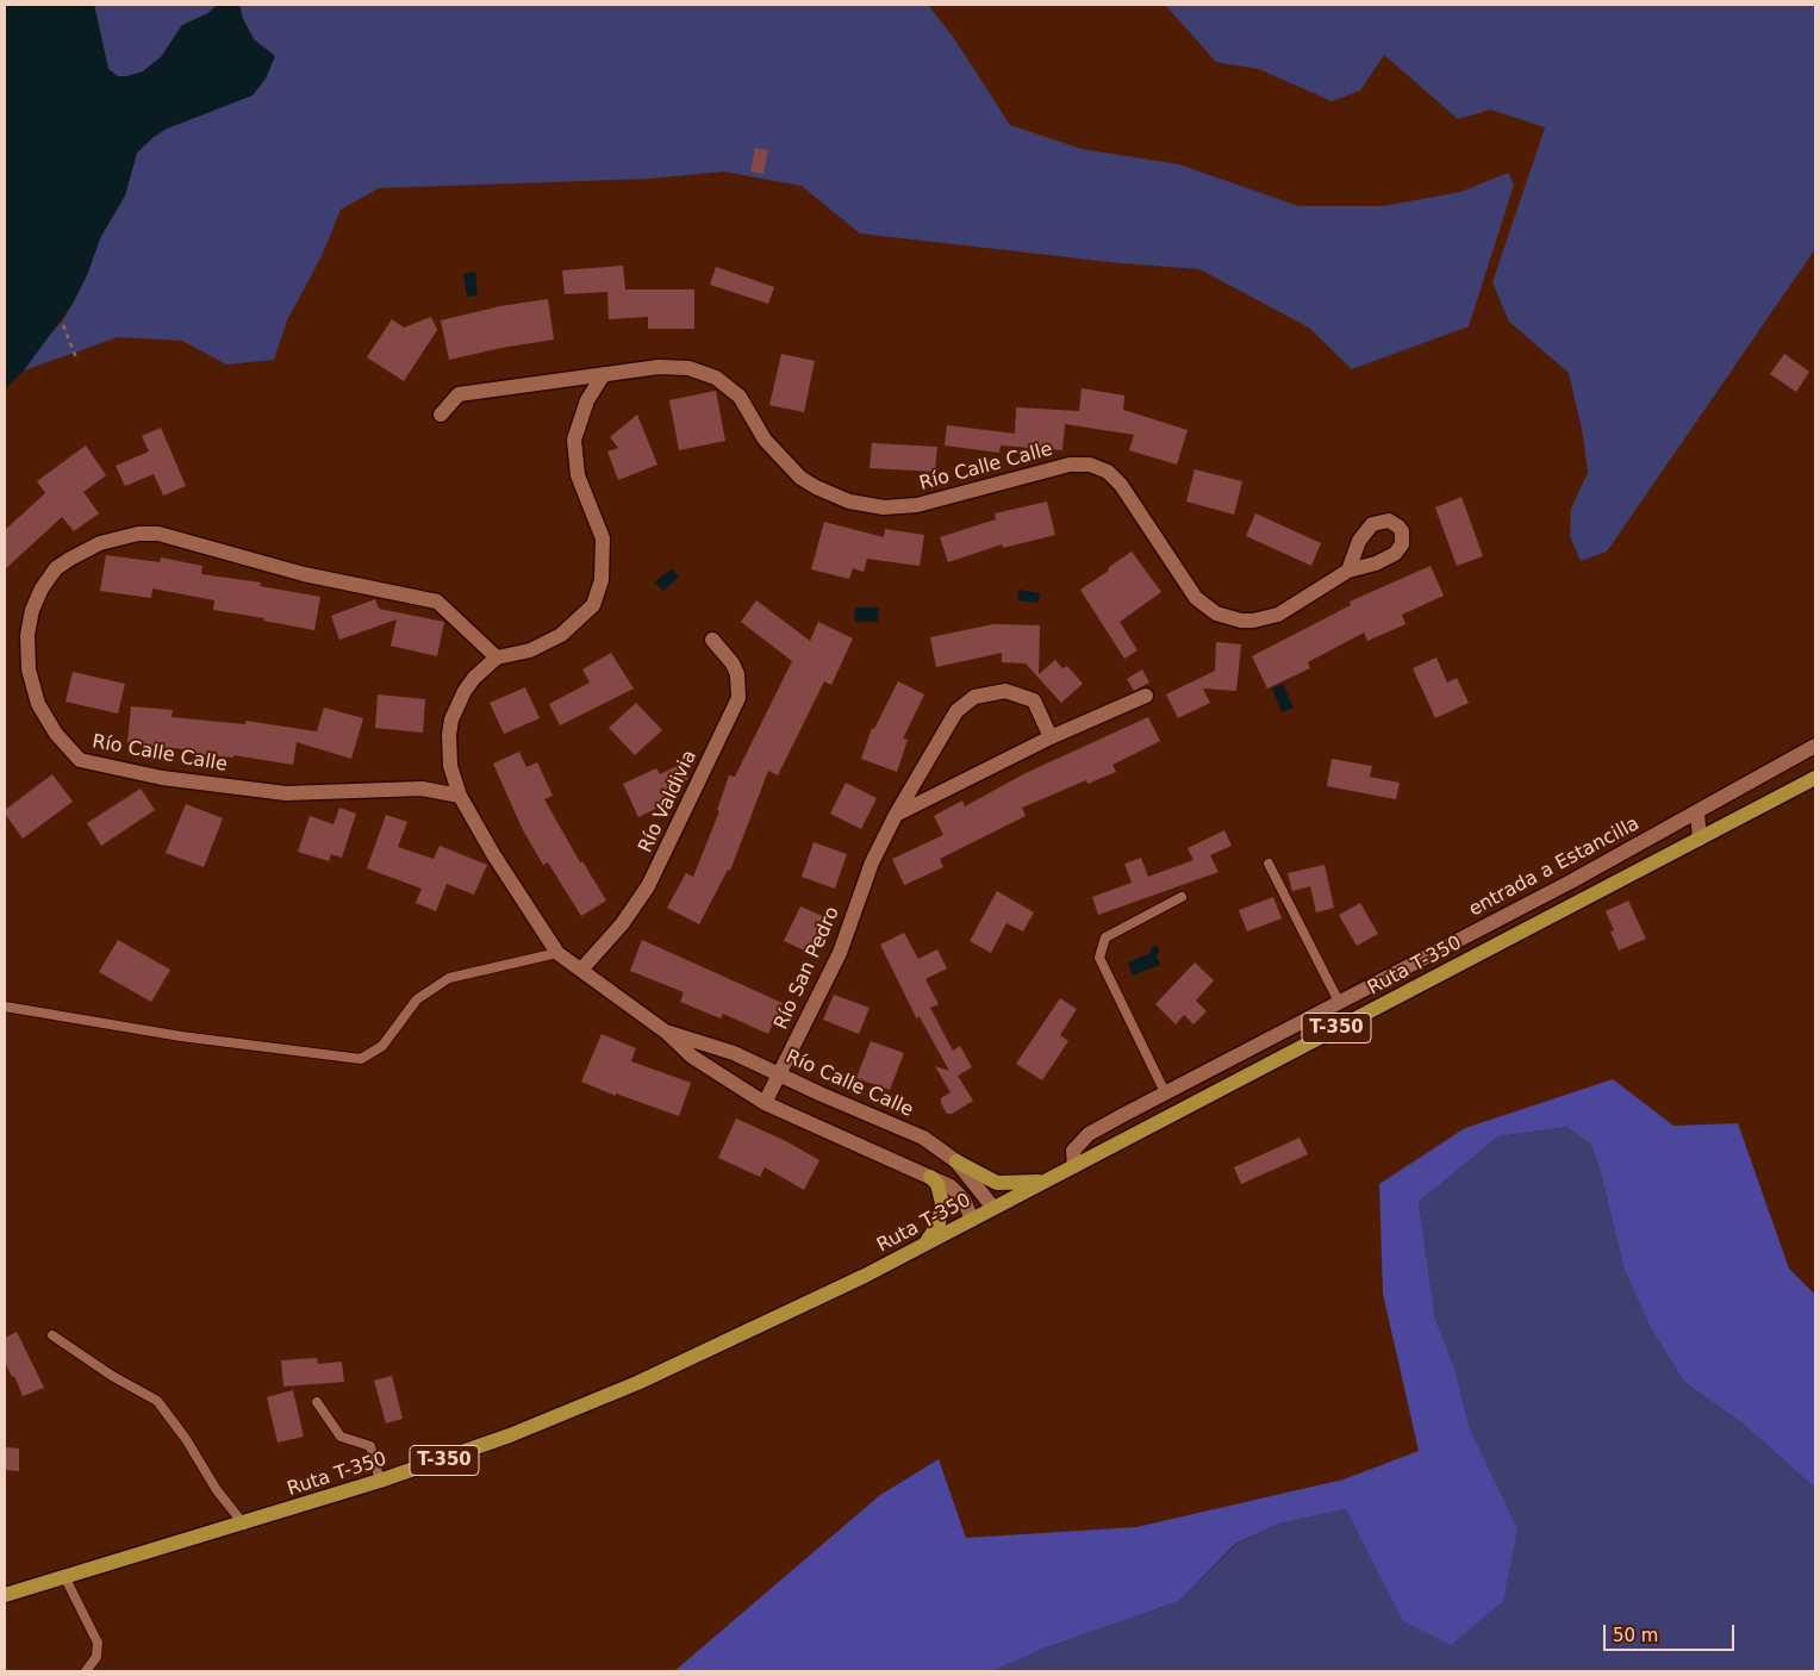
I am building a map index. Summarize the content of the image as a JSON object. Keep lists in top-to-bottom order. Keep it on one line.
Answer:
{"streets":{"main road":["Ruta T-350","T-350"],"street":["Río Calle Calle","Río Valdivia","entrada a Estancilla","Río San Pedro"]},"crossings":[["Río Calle Calle","Río Valdivia"],["Río Calle Calle","Ruta T-350"],["Río Calle Calle","Río San Pedro"],["entrada a Estancilla","Ruta T-350"]],"scale_bar":"50 m"}
